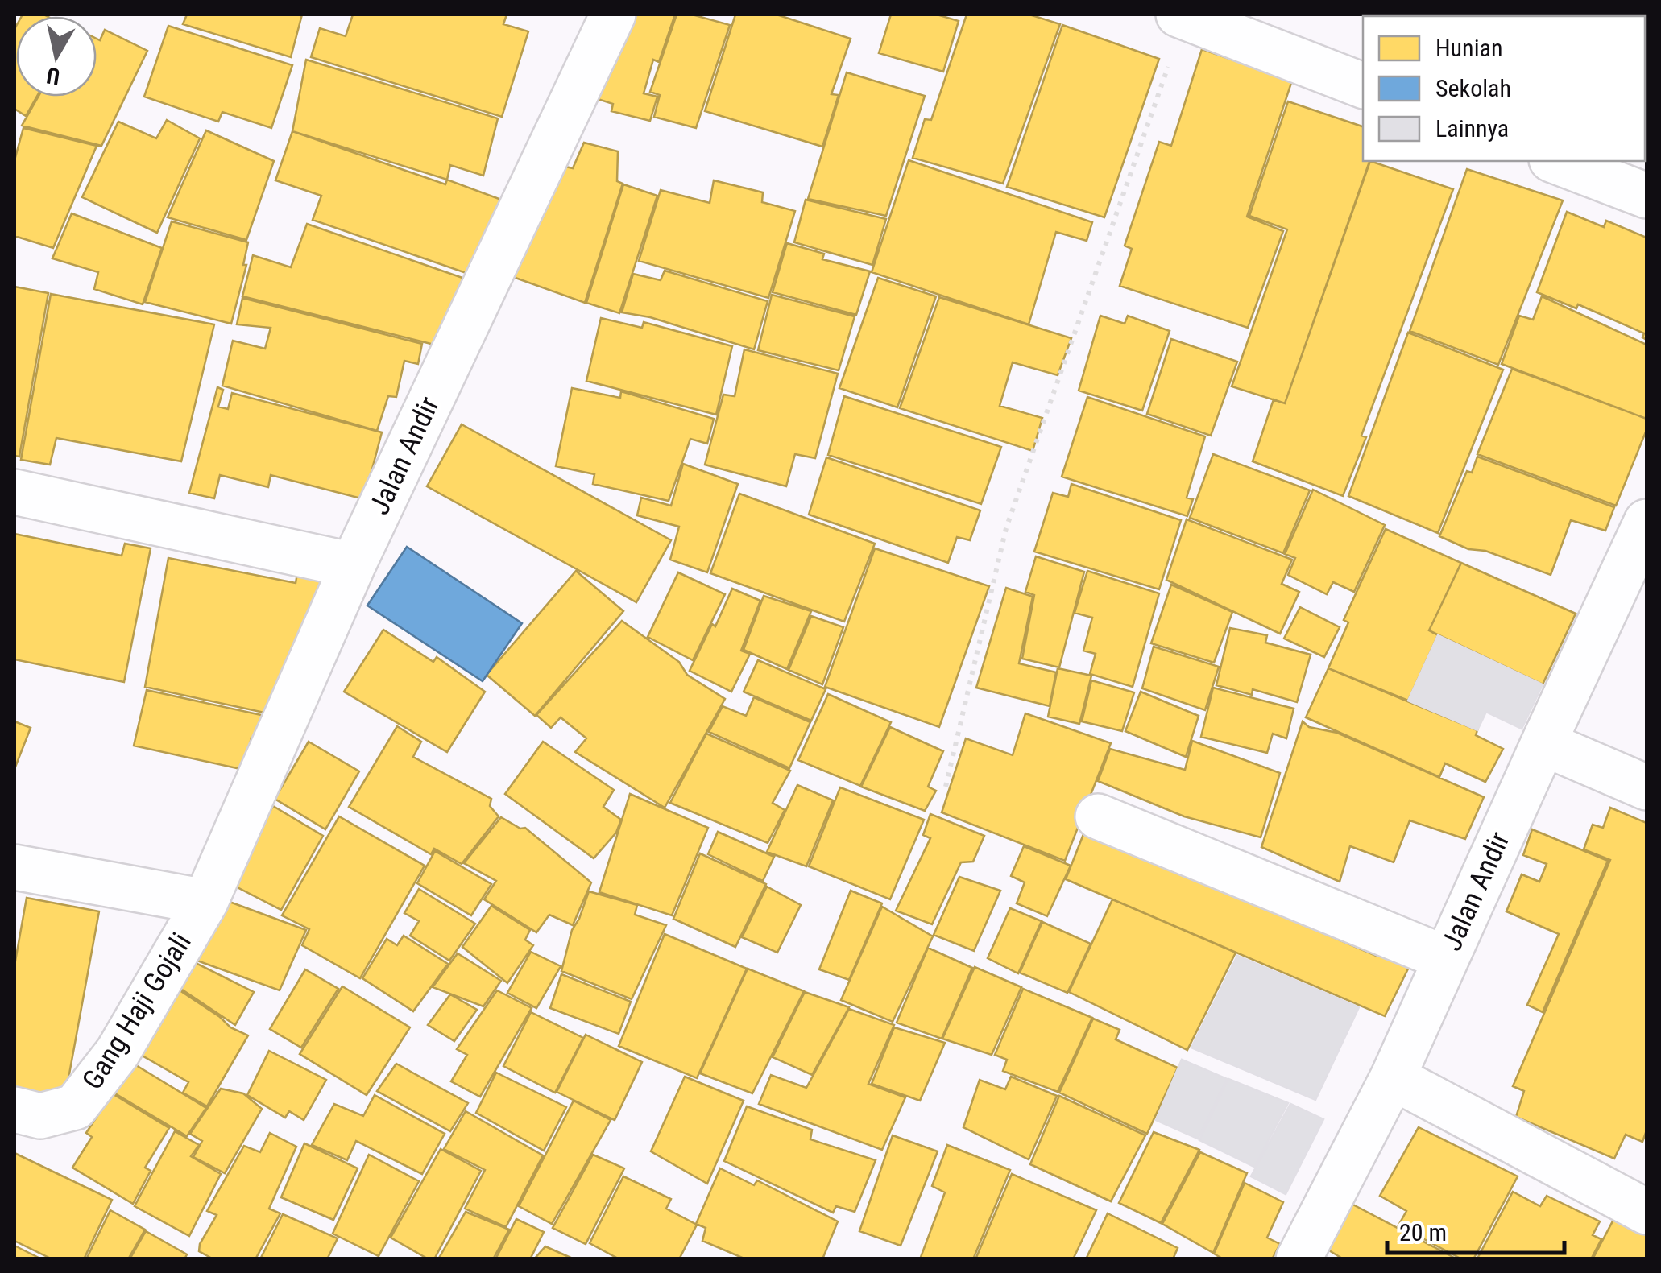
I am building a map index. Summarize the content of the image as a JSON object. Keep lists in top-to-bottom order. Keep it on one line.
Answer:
{"streets":{"street":["Jalan Andir","Gang Haji Gojali"]},"crossings":[["Jalan Andir","Gang Haji Gojali"]],"legend":["Hunian","Sekolah","Lainnya"],"scale_bar":"20 m","north":"bottom"}
